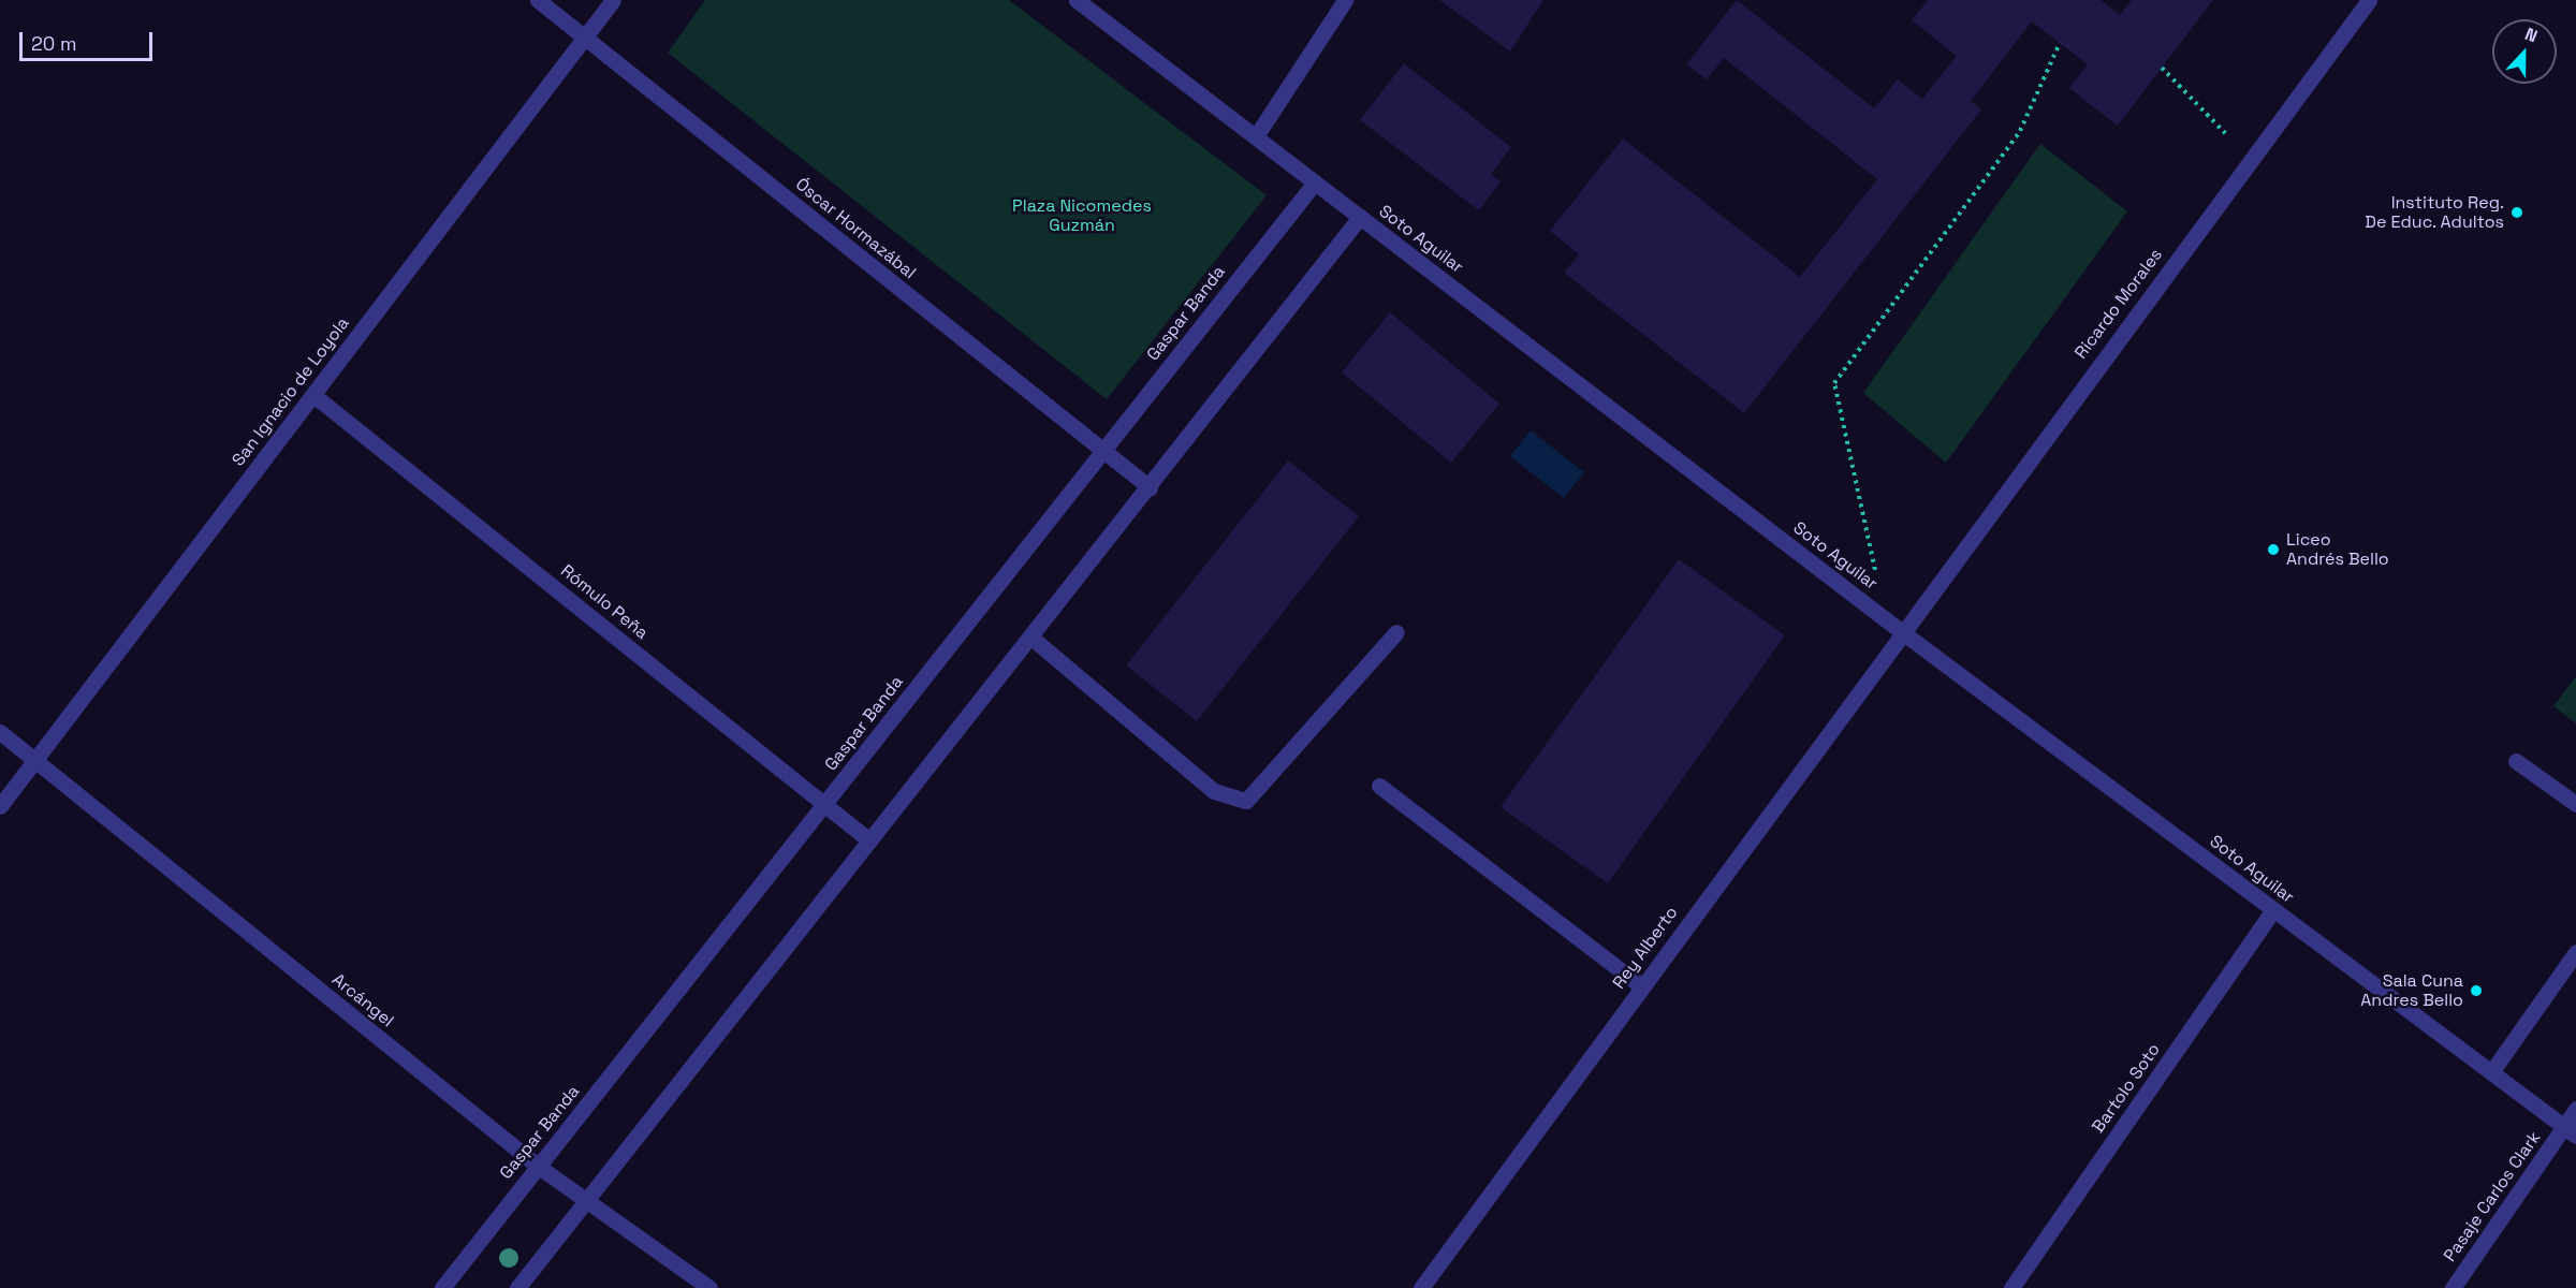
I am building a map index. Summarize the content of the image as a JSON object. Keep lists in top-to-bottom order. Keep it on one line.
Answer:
{"streets":{"street":["Óscar Hormazábal","Soto Aguilar","Ricardo Morales","Gaspar Banda","San Ignacio de Loyola","Rómulo Peña","Rey Alberto","Arcángel","Bartolo Soto","Pasaje Carlos Clark"]},"crossings":[["Óscar Hormazábal","Gaspar Banda"],["Óscar Hormazábal","San Ignacio de Loyola"],["Soto Aguilar","Ricardo Morales"],["Soto Aguilar","Gaspar Banda"],["Soto Aguilar","Rey Alberto"],["Soto Aguilar","Bartolo Soto"],["Soto Aguilar","Pasaje Carlos Clark"],["Ricardo Morales","Rey Alberto"],["Gaspar Banda","Rómulo Peña"],["Gaspar Banda","Arcángel"],["San Ignacio de Loyola","Rómulo Peña"],["San Ignacio de Loyola","Arcángel"]],"parks":["Plaza Nicomedes Guzmán"],"places":["Instituto Reg. De Educ. Adultos","Liceo Andrés Bello","Sala Cuna Andres Bello"],"scale_bar":"20 m","north":"top"}
